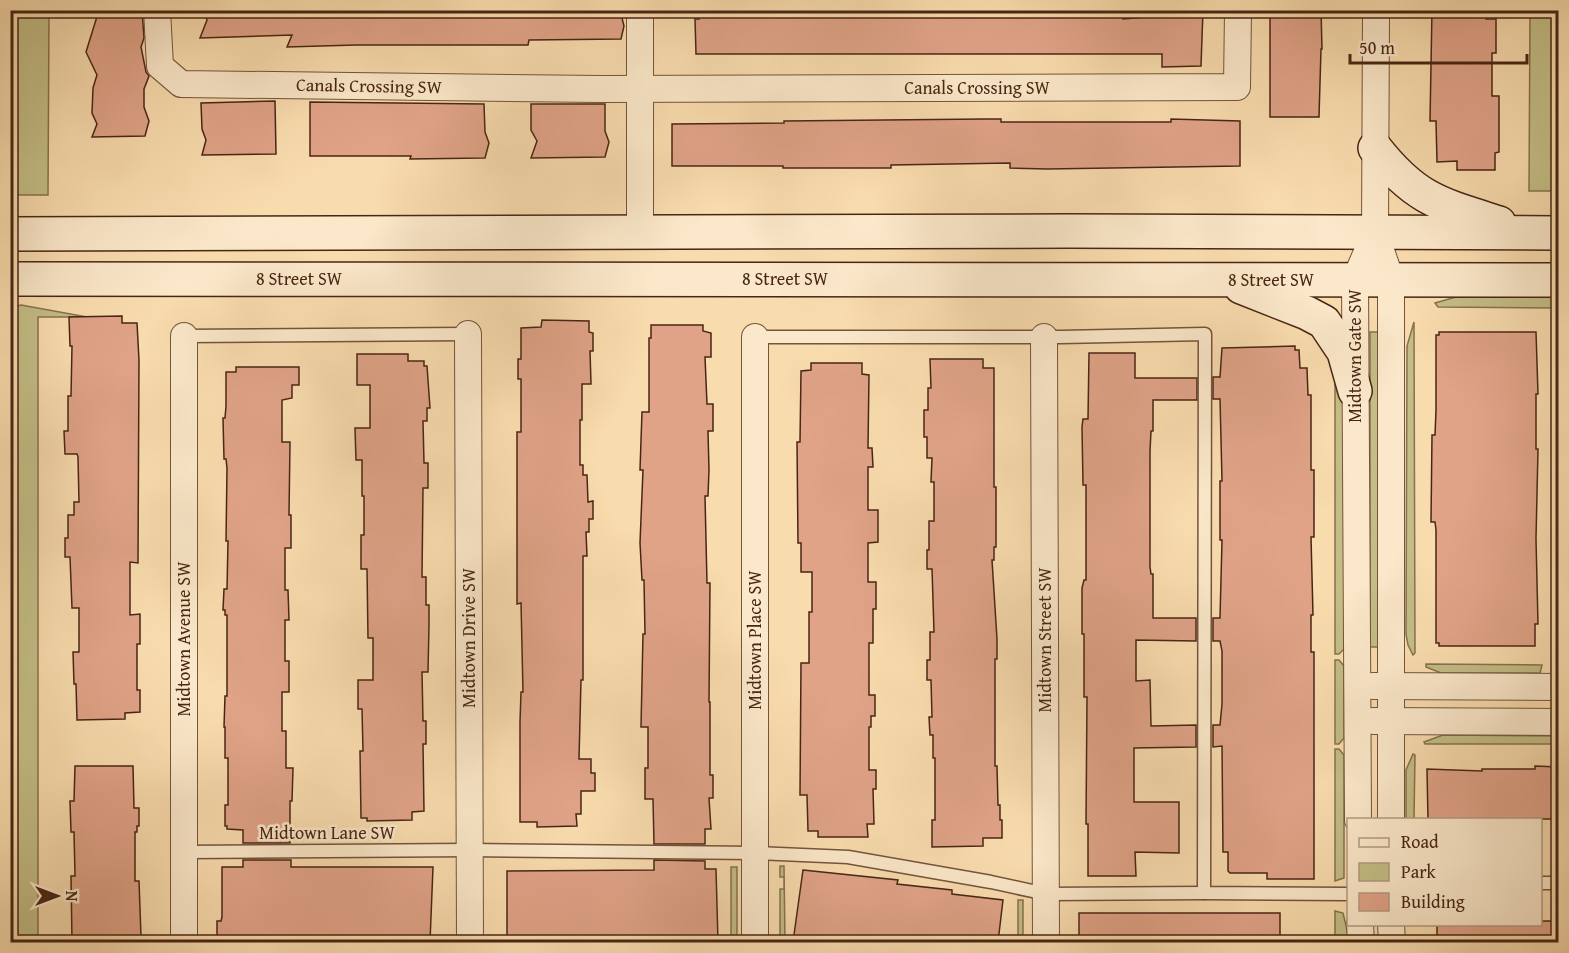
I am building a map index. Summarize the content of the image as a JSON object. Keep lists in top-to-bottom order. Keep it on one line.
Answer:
{"streets":{"main road":["8 Street SW"],"street":["Canals Crossing SW","Midtown Gate SW","Midtown Drive SW","Midtown Avenue SW","Midtown Place SW","Midtown Street SW"],"lane":["Midtown Lane SW"]},"crossings":[["8 Street SW","Midtown Gate SW"],["Midtown Drive SW","Midtown Lane SW"],["Midtown Avenue SW","Midtown Lane SW"],["Midtown Place SW","Midtown Lane SW"],["Midtown Street SW","Midtown Lane SW"]],"legend":["Road","Park","Building"],"scale_bar":"50 m","north":"right"}
